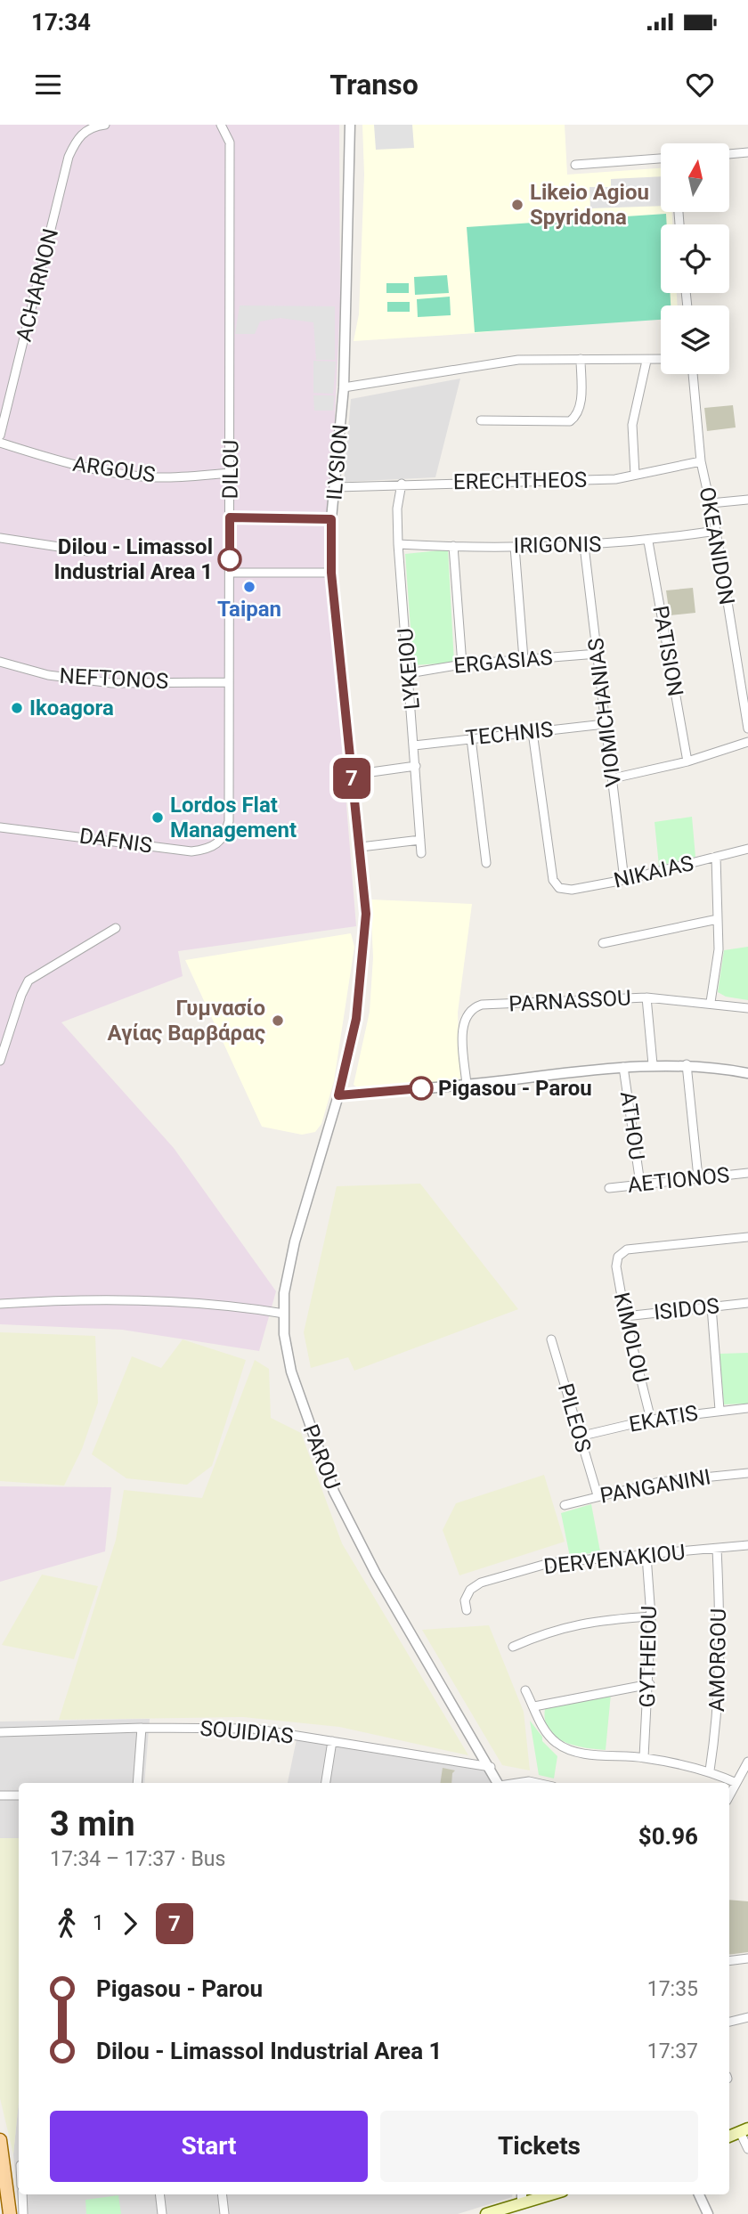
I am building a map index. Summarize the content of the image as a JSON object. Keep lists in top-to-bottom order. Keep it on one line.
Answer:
{"streets":{"street":["ACHARNON","ILYSION","ARGOUS","DILOU","ERECHTHEOS","IRIGONIS","OKEANIDON","PATISION","ERGASIAS","LYKEIOU","NEFTONOS","VIOMICHANIAS","TECHNIS","DAFNIS","NIKAIAS","PARNASSOU","ATHOU","AETIONOS","ISIDOS","KIMOLOU","PILEOS","EKATIS","PAROU","PANGANINI","DERVENAKIOU","GYTHEIOU","AMORGOU","SOUIDIAS"]},"crossings":[["ILYSION","ERECHTHEOS"],["ILYSION","PAROU"],["ARGOUS","DILOU"],["DILOU","NEFTONOS"],["DILOU","DAFNIS"],["ERECHTHEOS","OKEANIDON"],["ERECHTHEOS","LYKEIOU"],["IRIGONIS","OKEANIDON"],["IRIGONIS","PATISION"],["IRIGONIS","LYKEIOU"],["IRIGONIS","VIOMICHANIAS"],["ERGASIAS","LYKEIOU"],["ERGASIAS","VIOMICHANIAS"],["LYKEIOU","TECHNIS"],["VIOMICHANIAS","TECHNIS"],["VIOMICHANIAS","NIKAIAS"],["TECHNIS","NIKAIAS"],["ATHOU","AETIONOS"],["ISIDOS","KIMOLOU"],["KIMOLOU","EKATIS"],["PILEOS","EKATIS"],["PILEOS","PANGANINI"],["PAROU","SOUIDIAS"],["DERVENAKIOU","GYTHEIOU"],["DERVENAKIOU","AMORGOU"]],"places":["Likeio Agiou Spyridona","Dilou - Limassol Industrial Area 1","Taipan","Ikoagora","Lordos Flat Management","Γυμνασίο Αγίας Βαρβάρας","Pigasou - Parou"],"lines":["bus line 7"],"north":"top","page":{"status":"17:34","header":"Transo","on_map":"7","heading":["3 min","17:34 – 17:37 · Bus","$0.96"],"legs":["1","7"],"list":[{"name":"Pigasou - Parou","value":"17:35"},{"name":"Dilou - Limassol Industrial Area 1","value":"17:37"}],"buttons":["Start","Tickets"]}}
